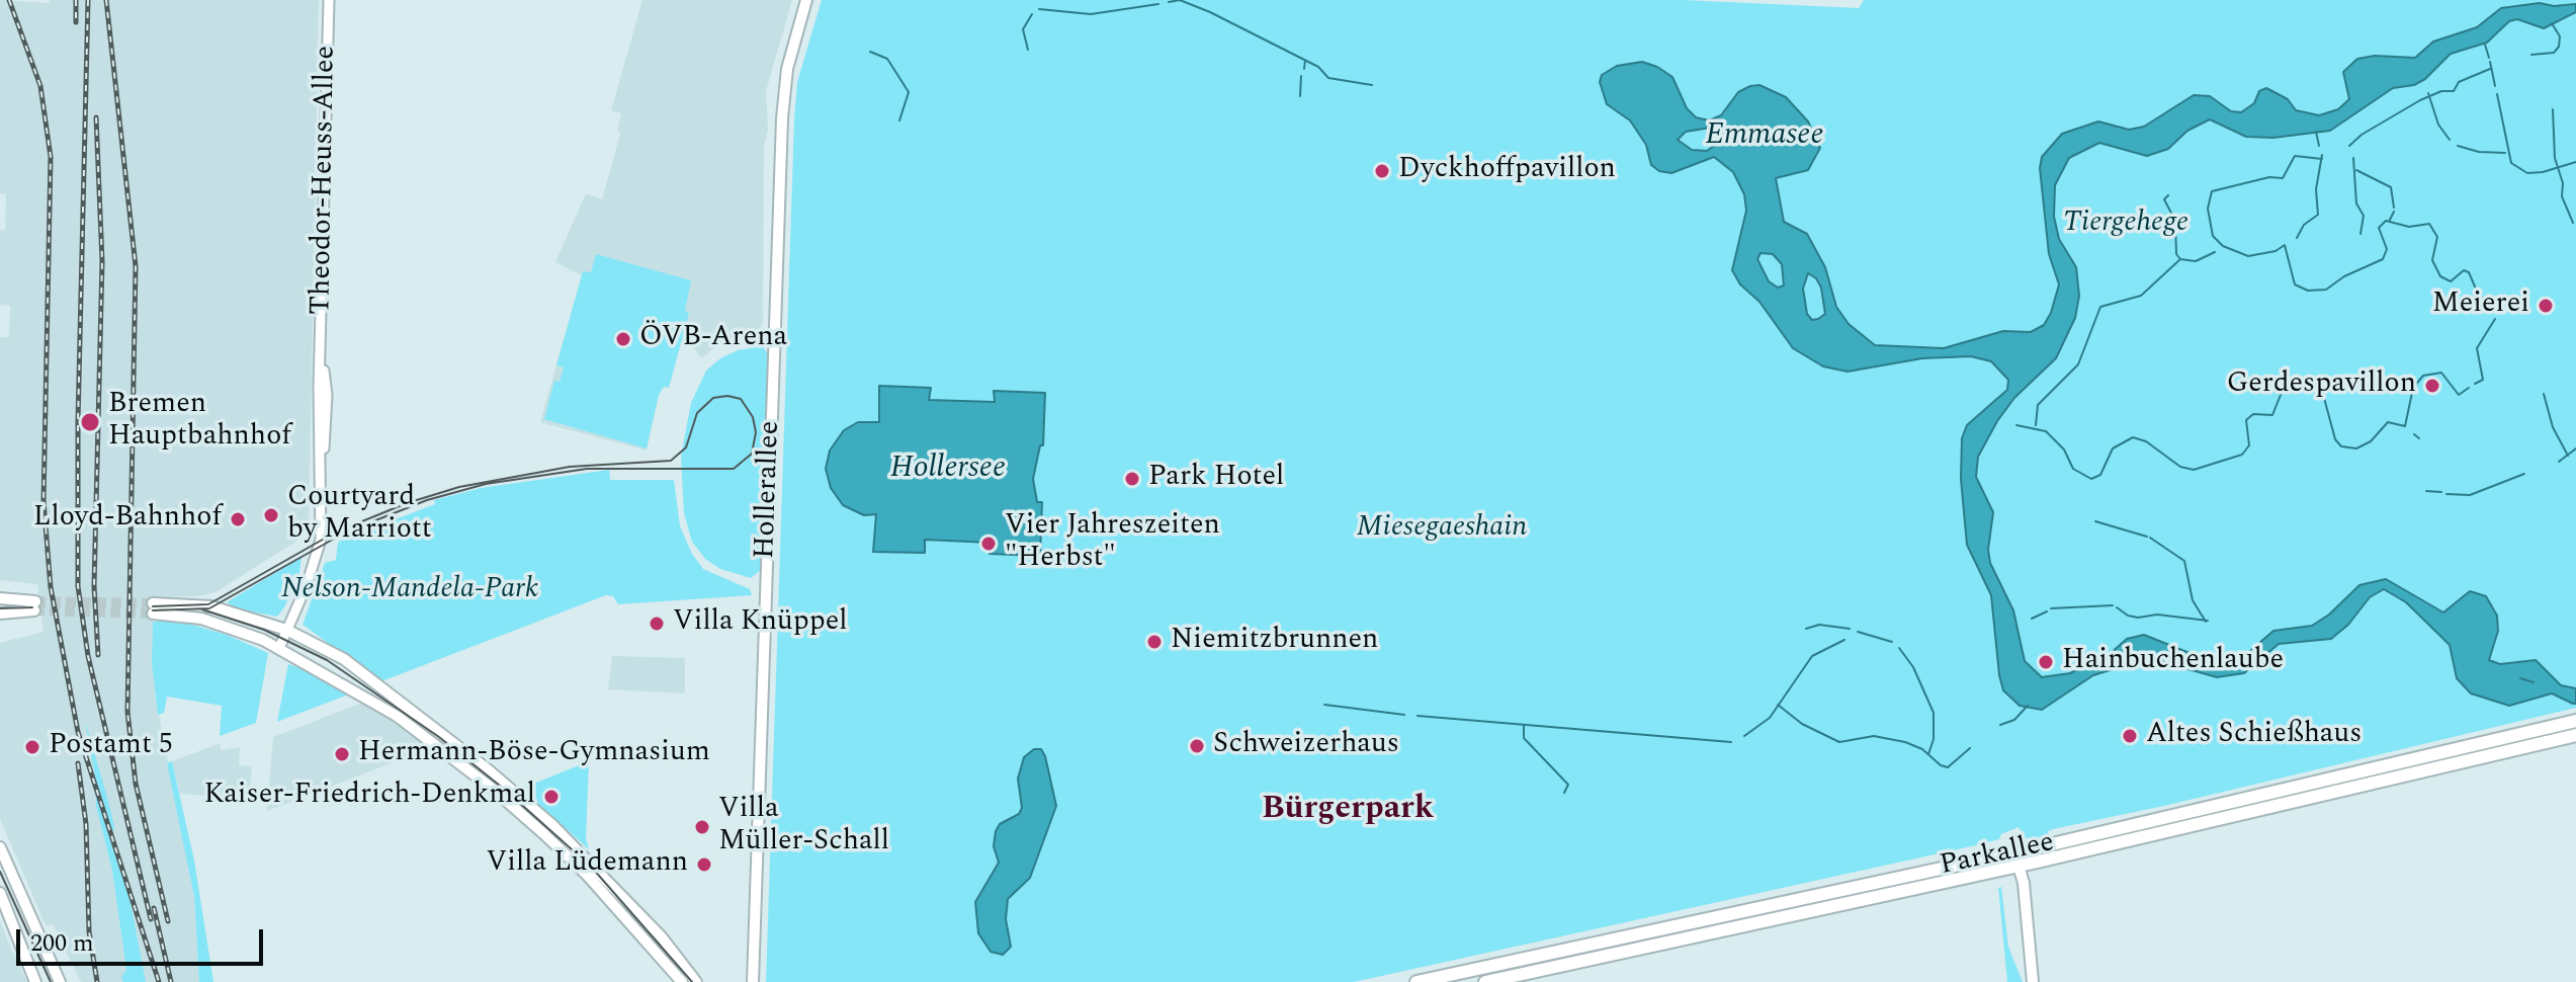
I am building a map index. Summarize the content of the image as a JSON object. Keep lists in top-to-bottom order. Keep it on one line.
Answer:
{"streets":{"main road":["Hollerallee","Parkallee"],"street":["Theodor-Heuss-Allee"]},"districts":["Bürgerpark"],"water":["Emmasee","Hollersee"],"parks":["Tiergehege","Miesegaeshain","Nelson-Mandela-Park"],"places":["Dyckhoffpavillon","Meierei","ÖVB-Arena","Gerdespavillon","Bremen Hauptbahnhof","Park Hotel","Courtyard by Marriott","Lloyd-Bahnhof","Vier Jahreszeiten \"Herbst\"","Villa Knüppel","Niemitzbrunnen","Hainbuchenlaube","Altes Schießhaus","Schweizerhaus","Postamt 5","Hermann-Böse-Gymnasium","Kaiser-Friedrich-Denkmal","Villa Müller-Schall","Villa Lüdemann"],"scale_bar":"200 m"}
